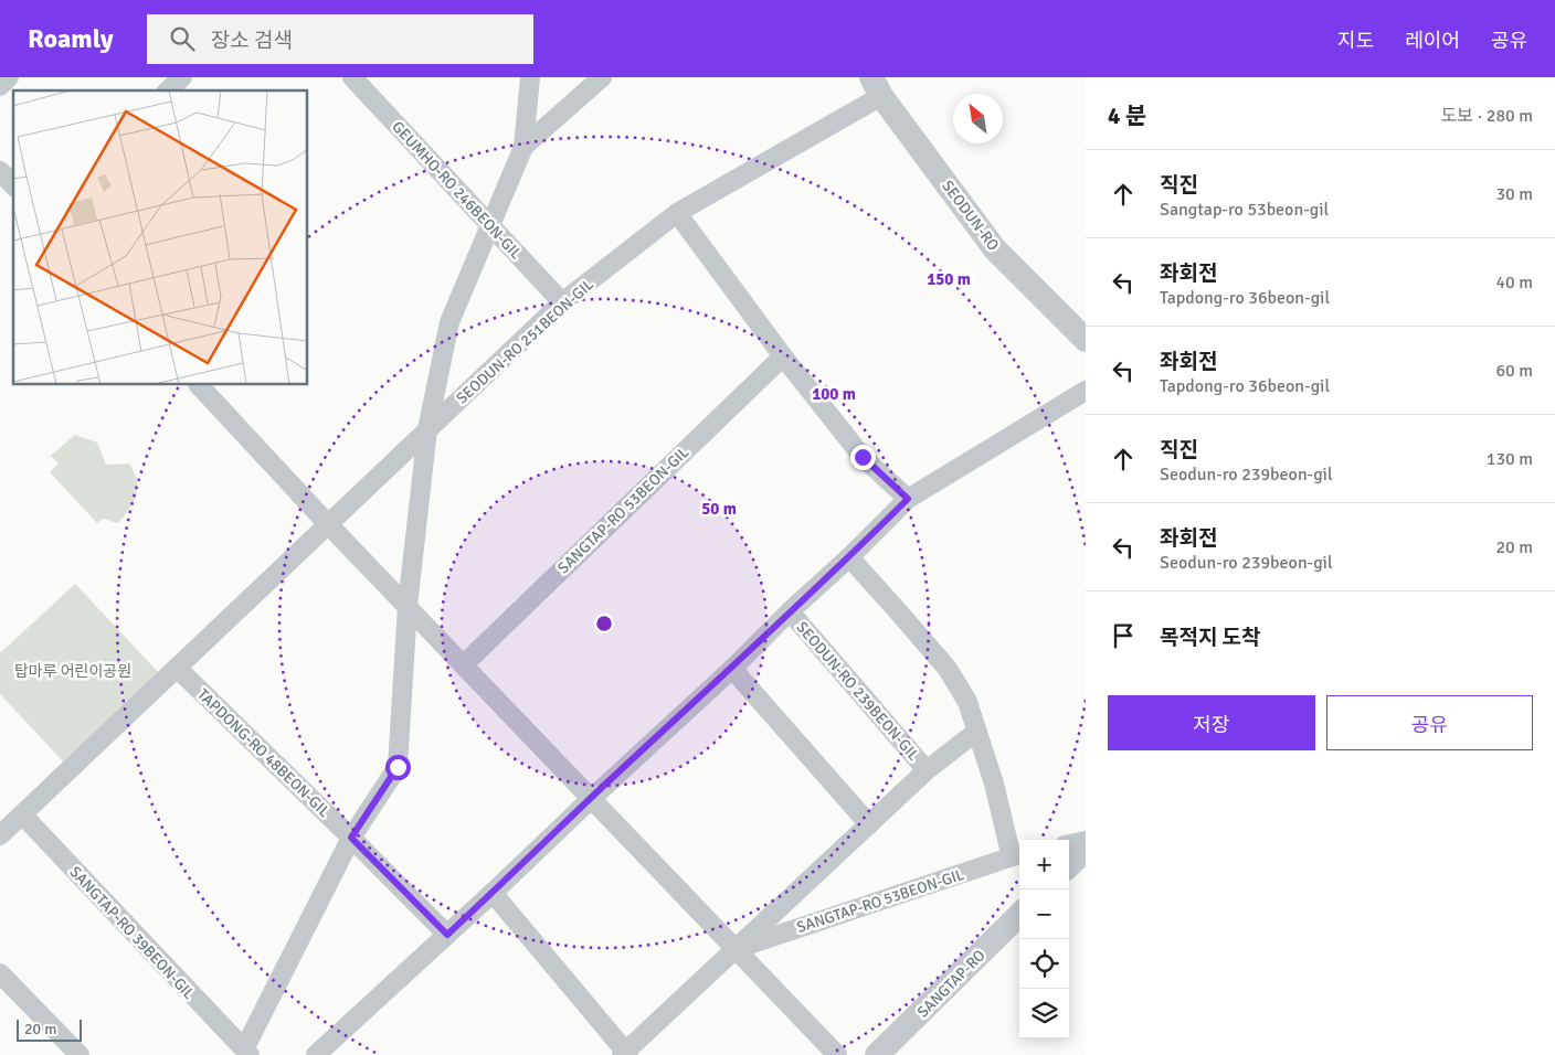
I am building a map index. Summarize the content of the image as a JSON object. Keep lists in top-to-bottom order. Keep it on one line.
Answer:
{"streets":{"street":["GEUMHO-RO 246BEON-GIL","SEODUN-RO","SEODUN-RO 251BEON-GIL","SANGTAP-RO 53BEON-GIL","SEODUN-RO 239BEON-GIL","TAPDONG-RO 48BEON-GIL","SANGTAP-RO 39BEON-GIL","SANGTAP-RO"]},"crossings":[["GEUMHO-RO 246BEON-GIL","SEODUN-RO 251BEON-GIL"],["SEODUN-RO","SEODUN-RO 251BEON-GIL"],["SANGTAP-RO 53BEON-GIL","SEODUN-RO 239BEON-GIL"],["SEODUN-RO 239BEON-GIL","TAPDONG-RO 48BEON-GIL"],["TAPDONG-RO 48BEON-GIL","SANGTAP-RO 39BEON-GIL"]],"parks":["탑마루 어린이공원"],"scale_bar":"20 m","north":"top left","page":{"header":"Roamly","search":"장소 검색","nav":["지도","레이어","공유"],"heading":["4 분","도보 · 280 m"],"list":[["직진","Sangtap-ro 53beon-gil","30 m"],["좌회전","Tapdong-ro 36beon-gil","40 m"],["좌회전","Tapdong-ro 36beon-gil","60 m"],["직진","Seodun-ro 239beon-gil","130 m"],["좌회전","Seodun-ro 239beon-gil","20 m"],"목적지 도착"],"buttons":["저장","공유"],"map_buttons":["+","−"],"scale":"20 m"},"rings":["150 m","100 m","50 m"]}
